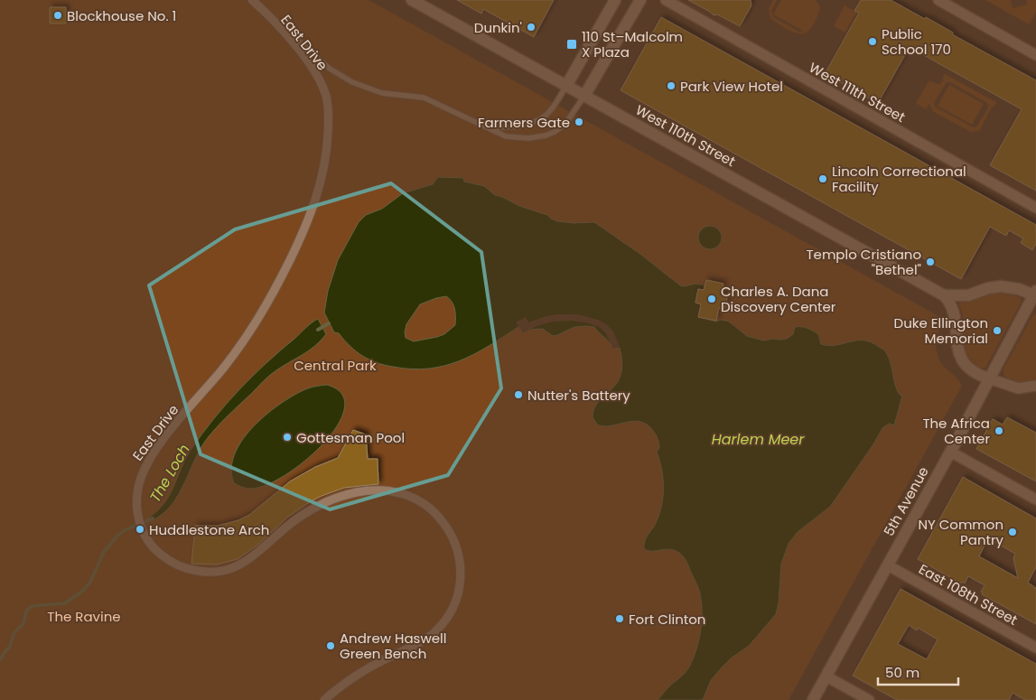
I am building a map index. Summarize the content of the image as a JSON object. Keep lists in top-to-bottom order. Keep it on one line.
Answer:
{"streets":{"main road":["West 110th Street","5th Avenue"],"street":["East Drive","West 111th Street","East 108th Street"]},"crossings":[["5th Avenue","East 108th Street"]],"water":["Harlem Meer","The Loch"],"parks":["Central Park","The Ravine"],"places":{"other":["Blockhouse No. 1","Dunkin'","Public School 170","Park View Hotel","Farmers Gate","Lincoln Correctional Facility","Templo Cristiano \"Bethel\"","Charles A. Dana Discovery Center","Duke Ellington Memorial","Nutter's Battery","The Africa Center","Gottesman Pool","Huddlestone Arch","NY Common Pantry","Fort Clinton","Andrew Haswell Green Bench"],"transit":["110 St–Malcolm X Plaza"]},"scale_bar":"50 m"}
